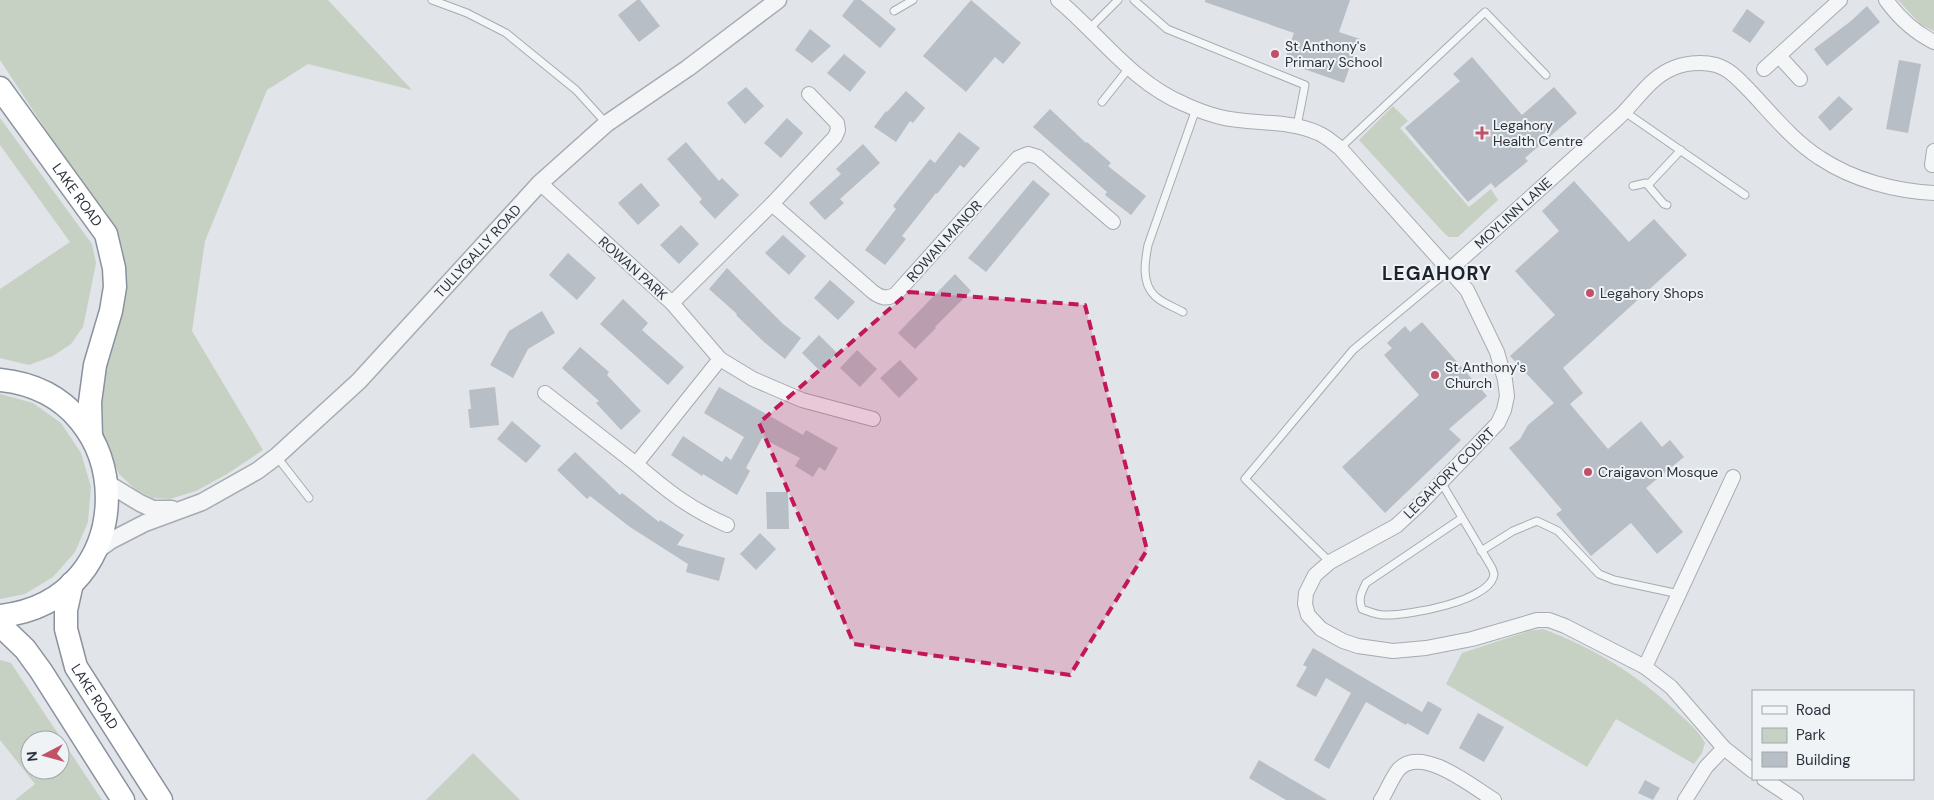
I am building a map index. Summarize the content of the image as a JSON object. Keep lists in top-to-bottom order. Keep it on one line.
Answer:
{"streets":{"highway":["LAKE ROAD"],"street":["MOYLINN LANE","ROWAN MANOR","TULLYGALLY ROAD","ROWAN PARK","LEGAHORY COURT"]},"crossings":[["MOYLINN LANE","LEGAHORY COURT"],["TULLYGALLY ROAD","ROWAN PARK"]],"districts":["LEGAHORY"],"places":{"other":["St Anthony's Primary School","Legahory Shops","St Anthony's Church","Craigavon Mosque"],"health":["Legahory Health Centre"]},"legend":["Road","Park","Building"],"north":"left"}
